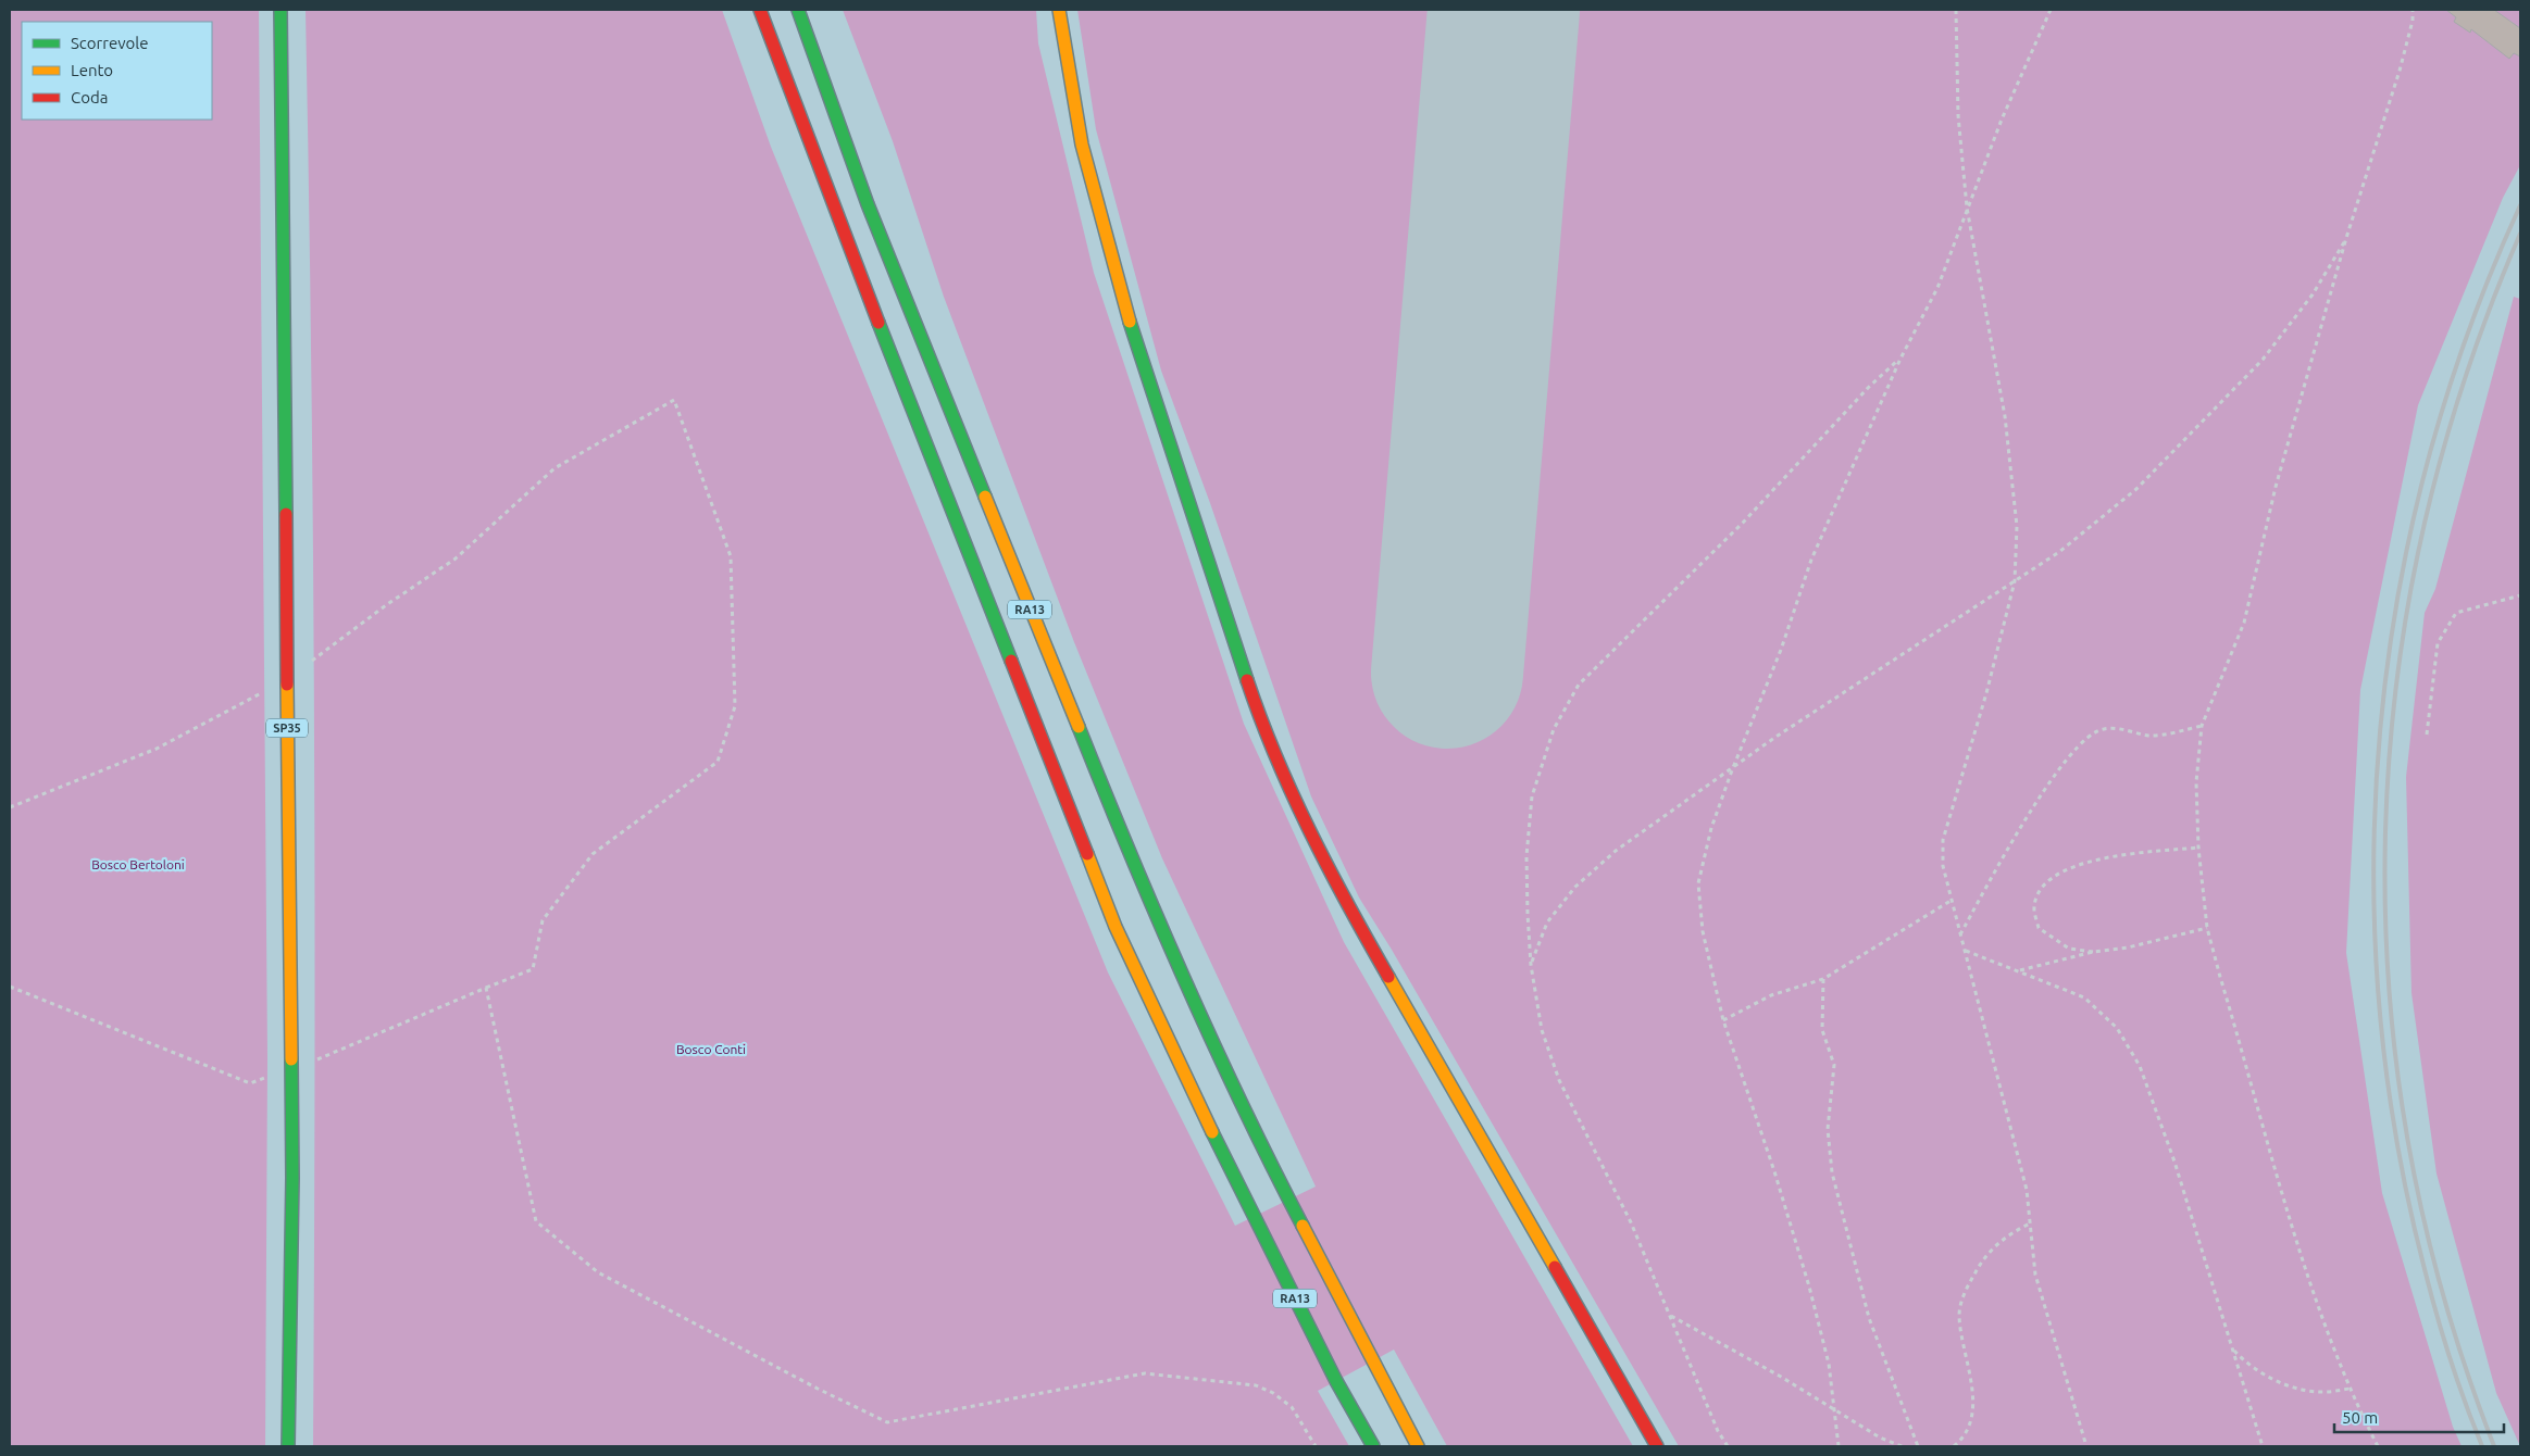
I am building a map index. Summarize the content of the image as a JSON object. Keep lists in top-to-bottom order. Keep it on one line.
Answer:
{"streets":{"main road":["RA13","SP35"]},"parks":["Bosco Bertoloni","Bosco Conti"],"legend":["Scorrevole","Lento","Coda"],"scale_bar":"50 m"}
